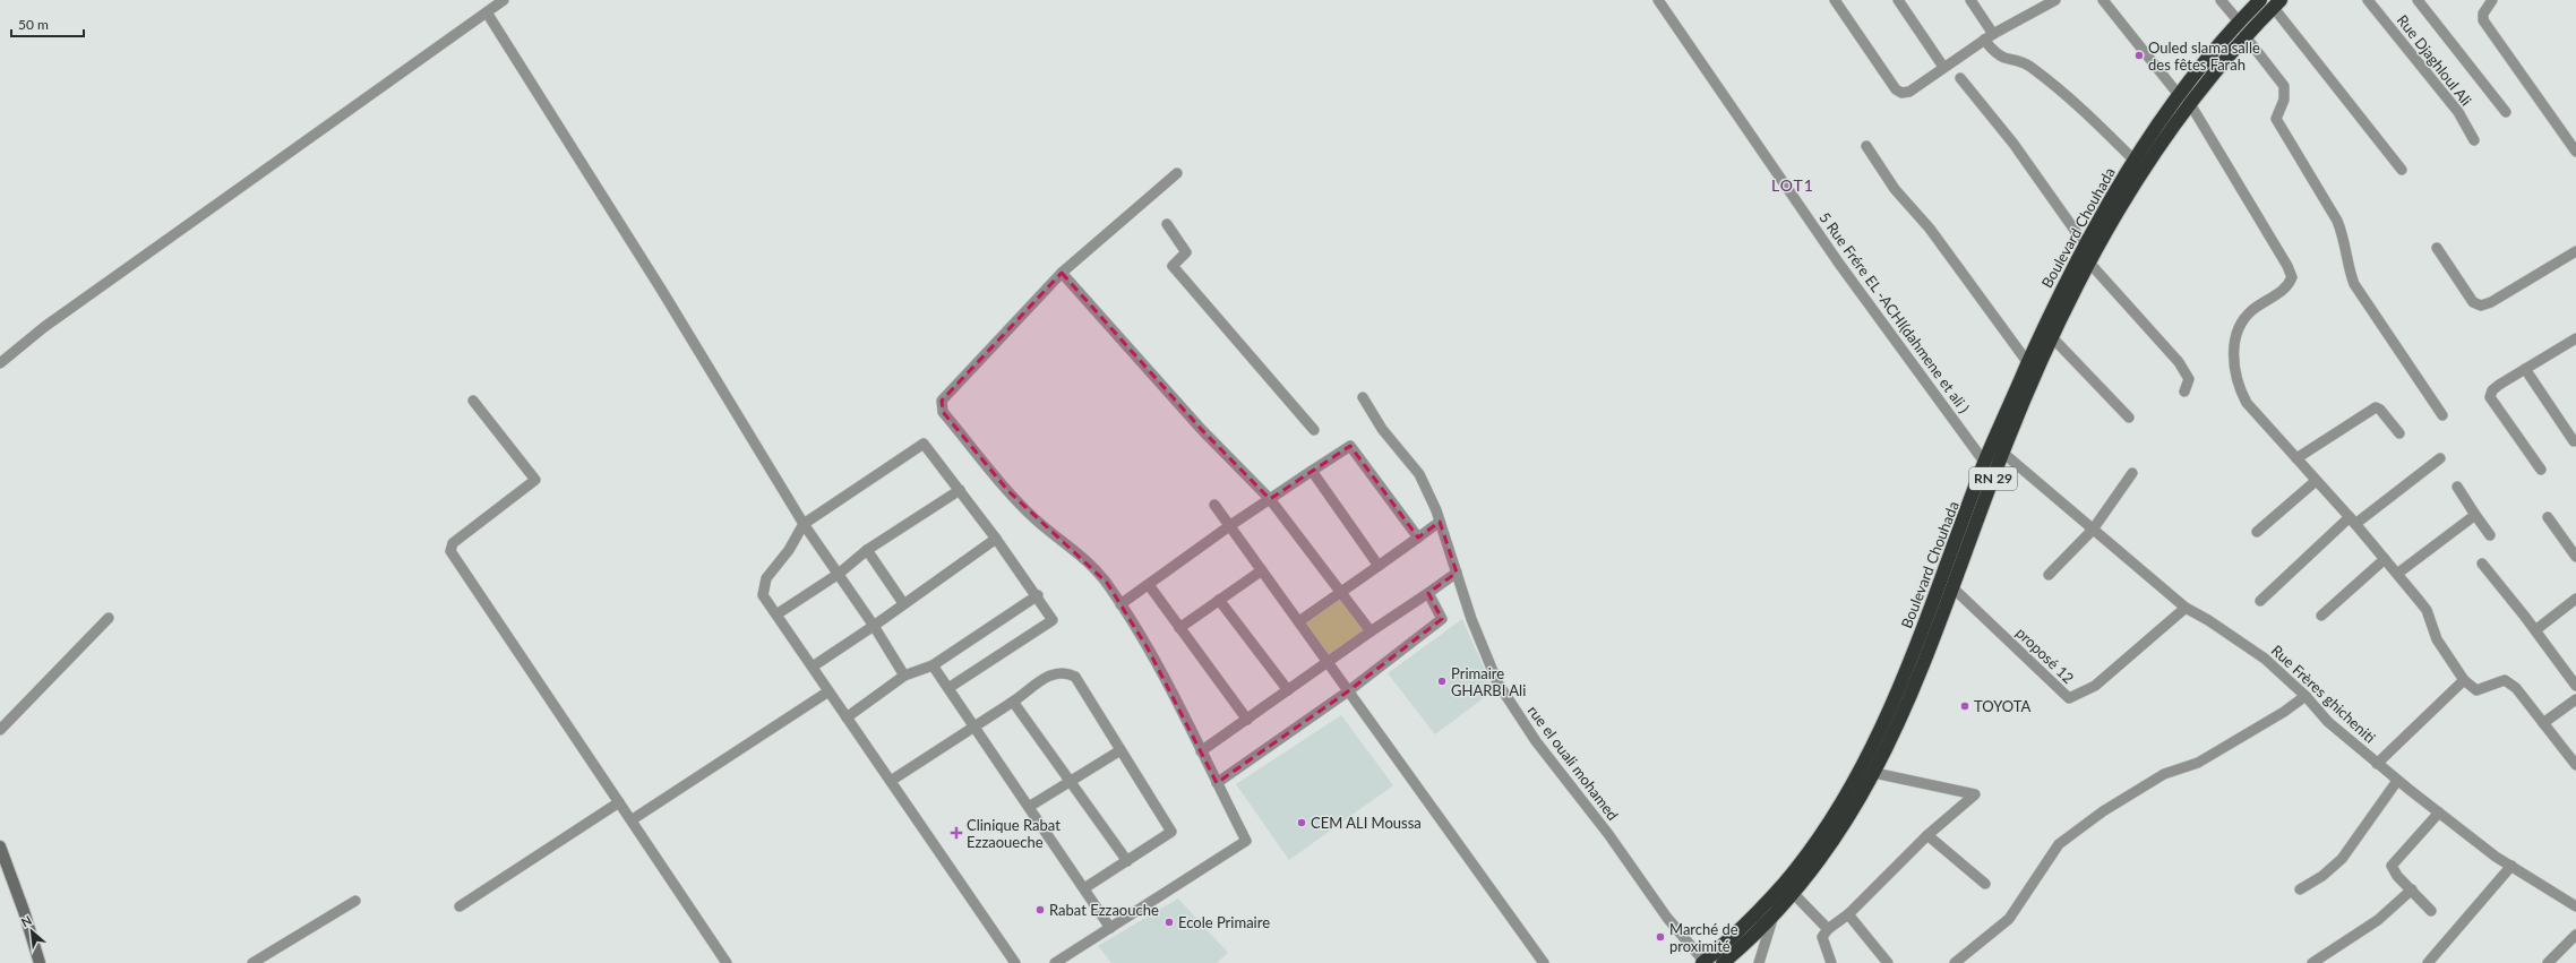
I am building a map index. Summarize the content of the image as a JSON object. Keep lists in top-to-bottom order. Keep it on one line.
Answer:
{"streets":{"highway":["Boulevard Chouhada","RN 29"],"street":["Rue Djaghloul Ali","5 Rue Frére EL -ACHI(dahmene et ali )","proposé 12","Rue Frères ghicheniti","rue el ouali mohamed"]},"crossings":[["Boulevard Chouhada","5 Rue Frére EL -ACHI(dahmene et ali )"],["Boulevard Chouhada","RN 29"],["Boulevard Chouhada","Rue Frères ghicheniti"],["Boulevard Chouhada","rue el ouali mohamed"],["RN 29","proposé 12"],["RN 29","Rue Frères ghicheniti"],["proposé 12","Rue Frères ghicheniti"]],"districts":["LOT1"],"places":{"other":["Ouled slama salle des fêtes Farah","Primaire GHARBI Ali","TOYOTA","CEM ALI Moussa","Rabat Ezzaouche","Ecole Primaire","Marché de proximité"],"health":["Clinique Rabat Ezzaoueche"]},"scale_bar":"50 m","north":"top left"}
